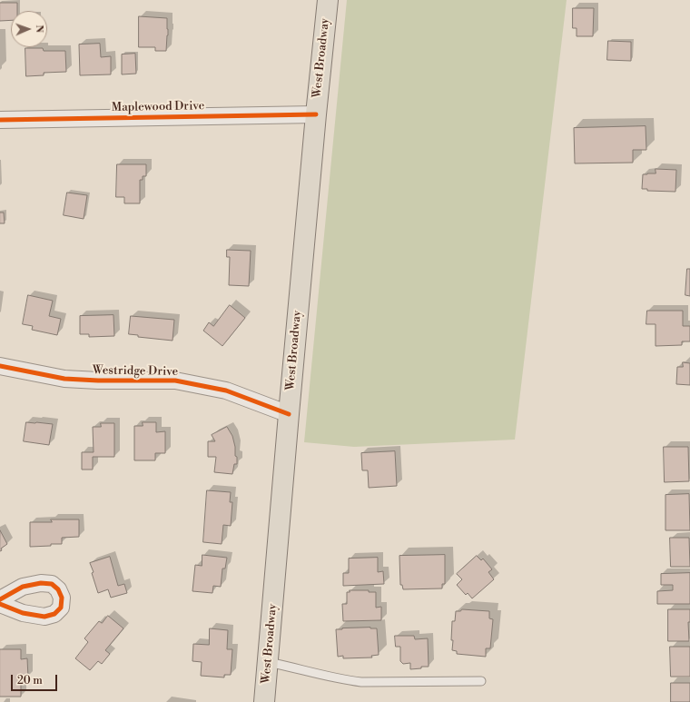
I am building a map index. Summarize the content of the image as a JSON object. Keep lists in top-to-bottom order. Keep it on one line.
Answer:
{"streets":{"main road":["West Broadway"],"street":["Maplewood Drive","Westridge Drive"]},"crossings":[["West Broadway","Maplewood Drive"],["West Broadway","Westridge Drive"]],"scale_bar":"20 m","north":"right"}
